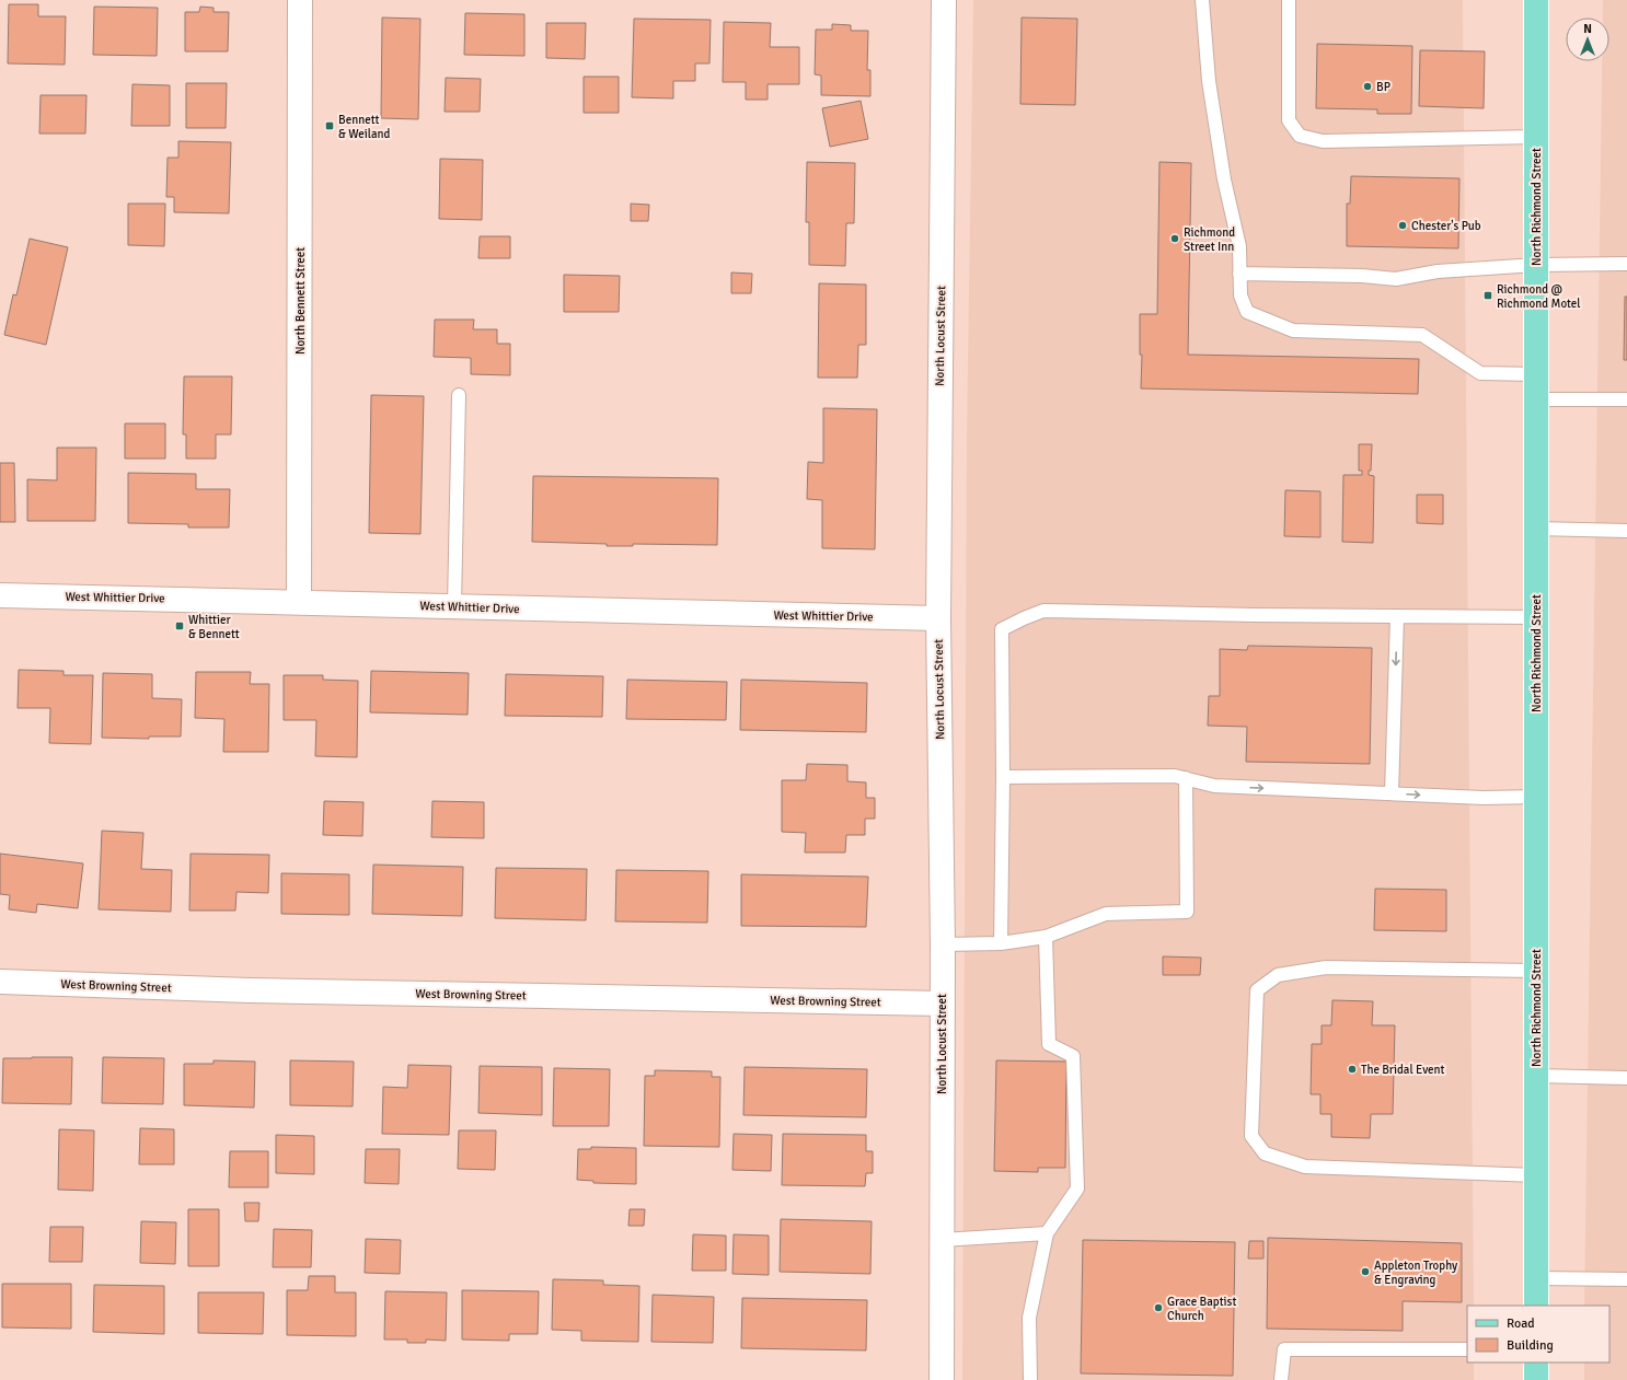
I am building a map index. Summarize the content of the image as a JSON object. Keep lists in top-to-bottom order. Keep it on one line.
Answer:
{"streets":{"main road":["North Richmond Street"],"street":["North Bennett Street","North Locust Street","West Whittier Drive","West Browning Street"]},"crossings":[["North Bennett Street","West Whittier Drive"],["North Locust Street","West Whittier Drive"],["North Locust Street","West Browning Street"]],"places":{"other":["BP","Chester's Pub","Richmond Street Inn","The Bridal Event","Appleton Trophy & Engraving","Grace Baptist Church"],"transit":["Bennett & Weiland","Richmond @ Richmond Motel","Whittier & Bennett"]},"legend":["Road","Building"],"north":"top"}
